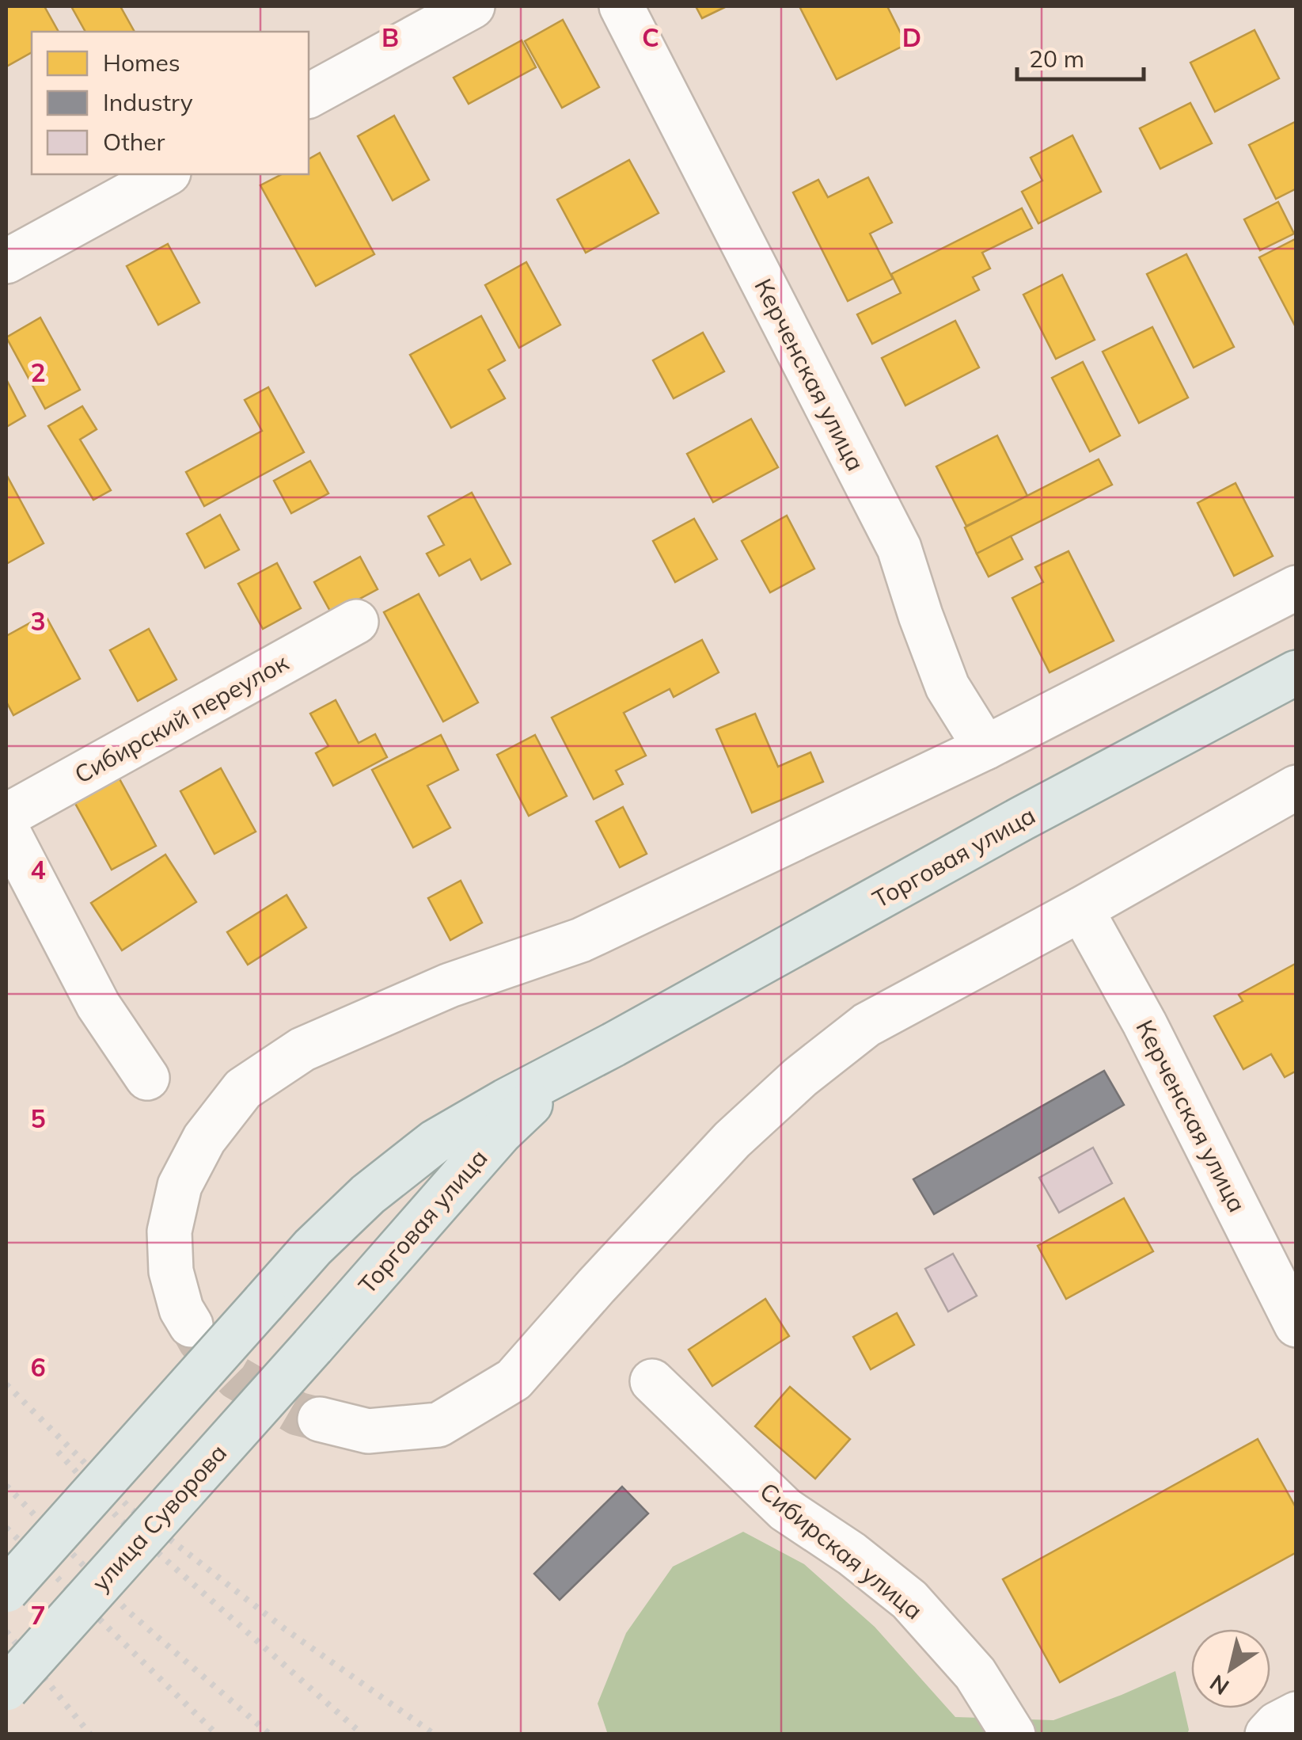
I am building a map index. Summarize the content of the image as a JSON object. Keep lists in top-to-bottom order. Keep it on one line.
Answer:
{"streets":{"main road":["Торговая улица","улица Суворова"],"street":["Керченская улица","Сибирский переулок","Сибирская улица"]},"crossings":[["Торговая улица","улица Суворова"]],"legend":["Homes","Industry","Other"],"scale_bar":"20 m","north":"bottom left","grid":{"columns":["B","C","D"],"rows":["2","3","4","5","6","7"]}}
